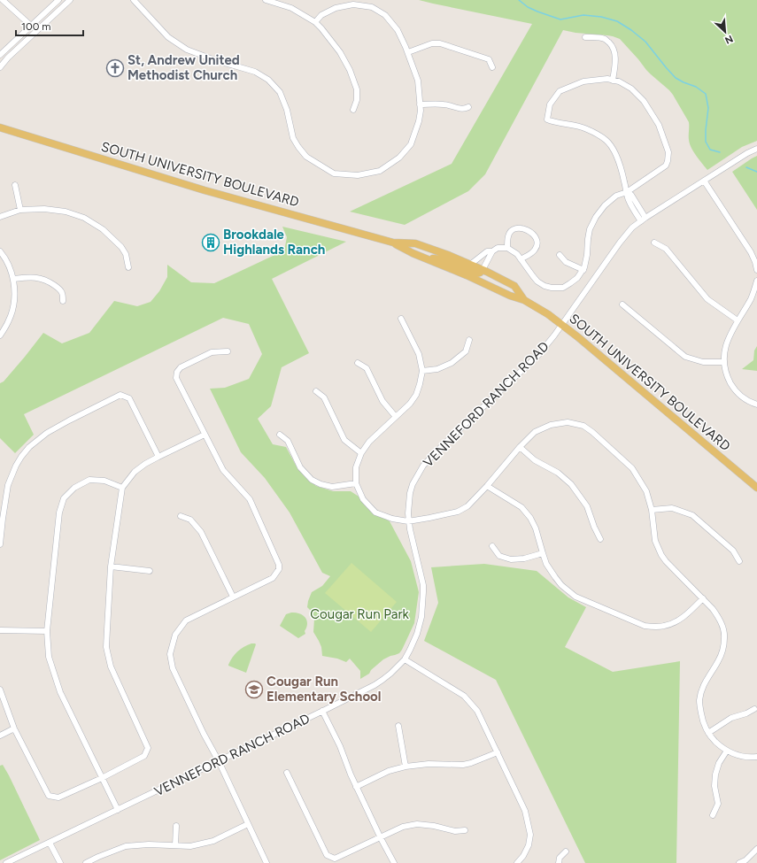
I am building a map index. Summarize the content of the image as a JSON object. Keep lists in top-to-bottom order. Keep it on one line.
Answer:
{"streets":{"main road":["SOUTH UNIVERSITY BOULEVARD"],"street":["VENNEFORD RANCH ROAD"]},"crossings":[["SOUTH UNIVERSITY BOULEVARD","VENNEFORD RANCH ROAD"]],"parks":["Cougar Run Park"],"places":{"church":["St, Andrew United Methodist Church"],"building":["Brookdale Highlands Ranch"],"school or university":["Cougar Run Elementary School"]},"scale_bar":"100 m","north":"bottom right"}
